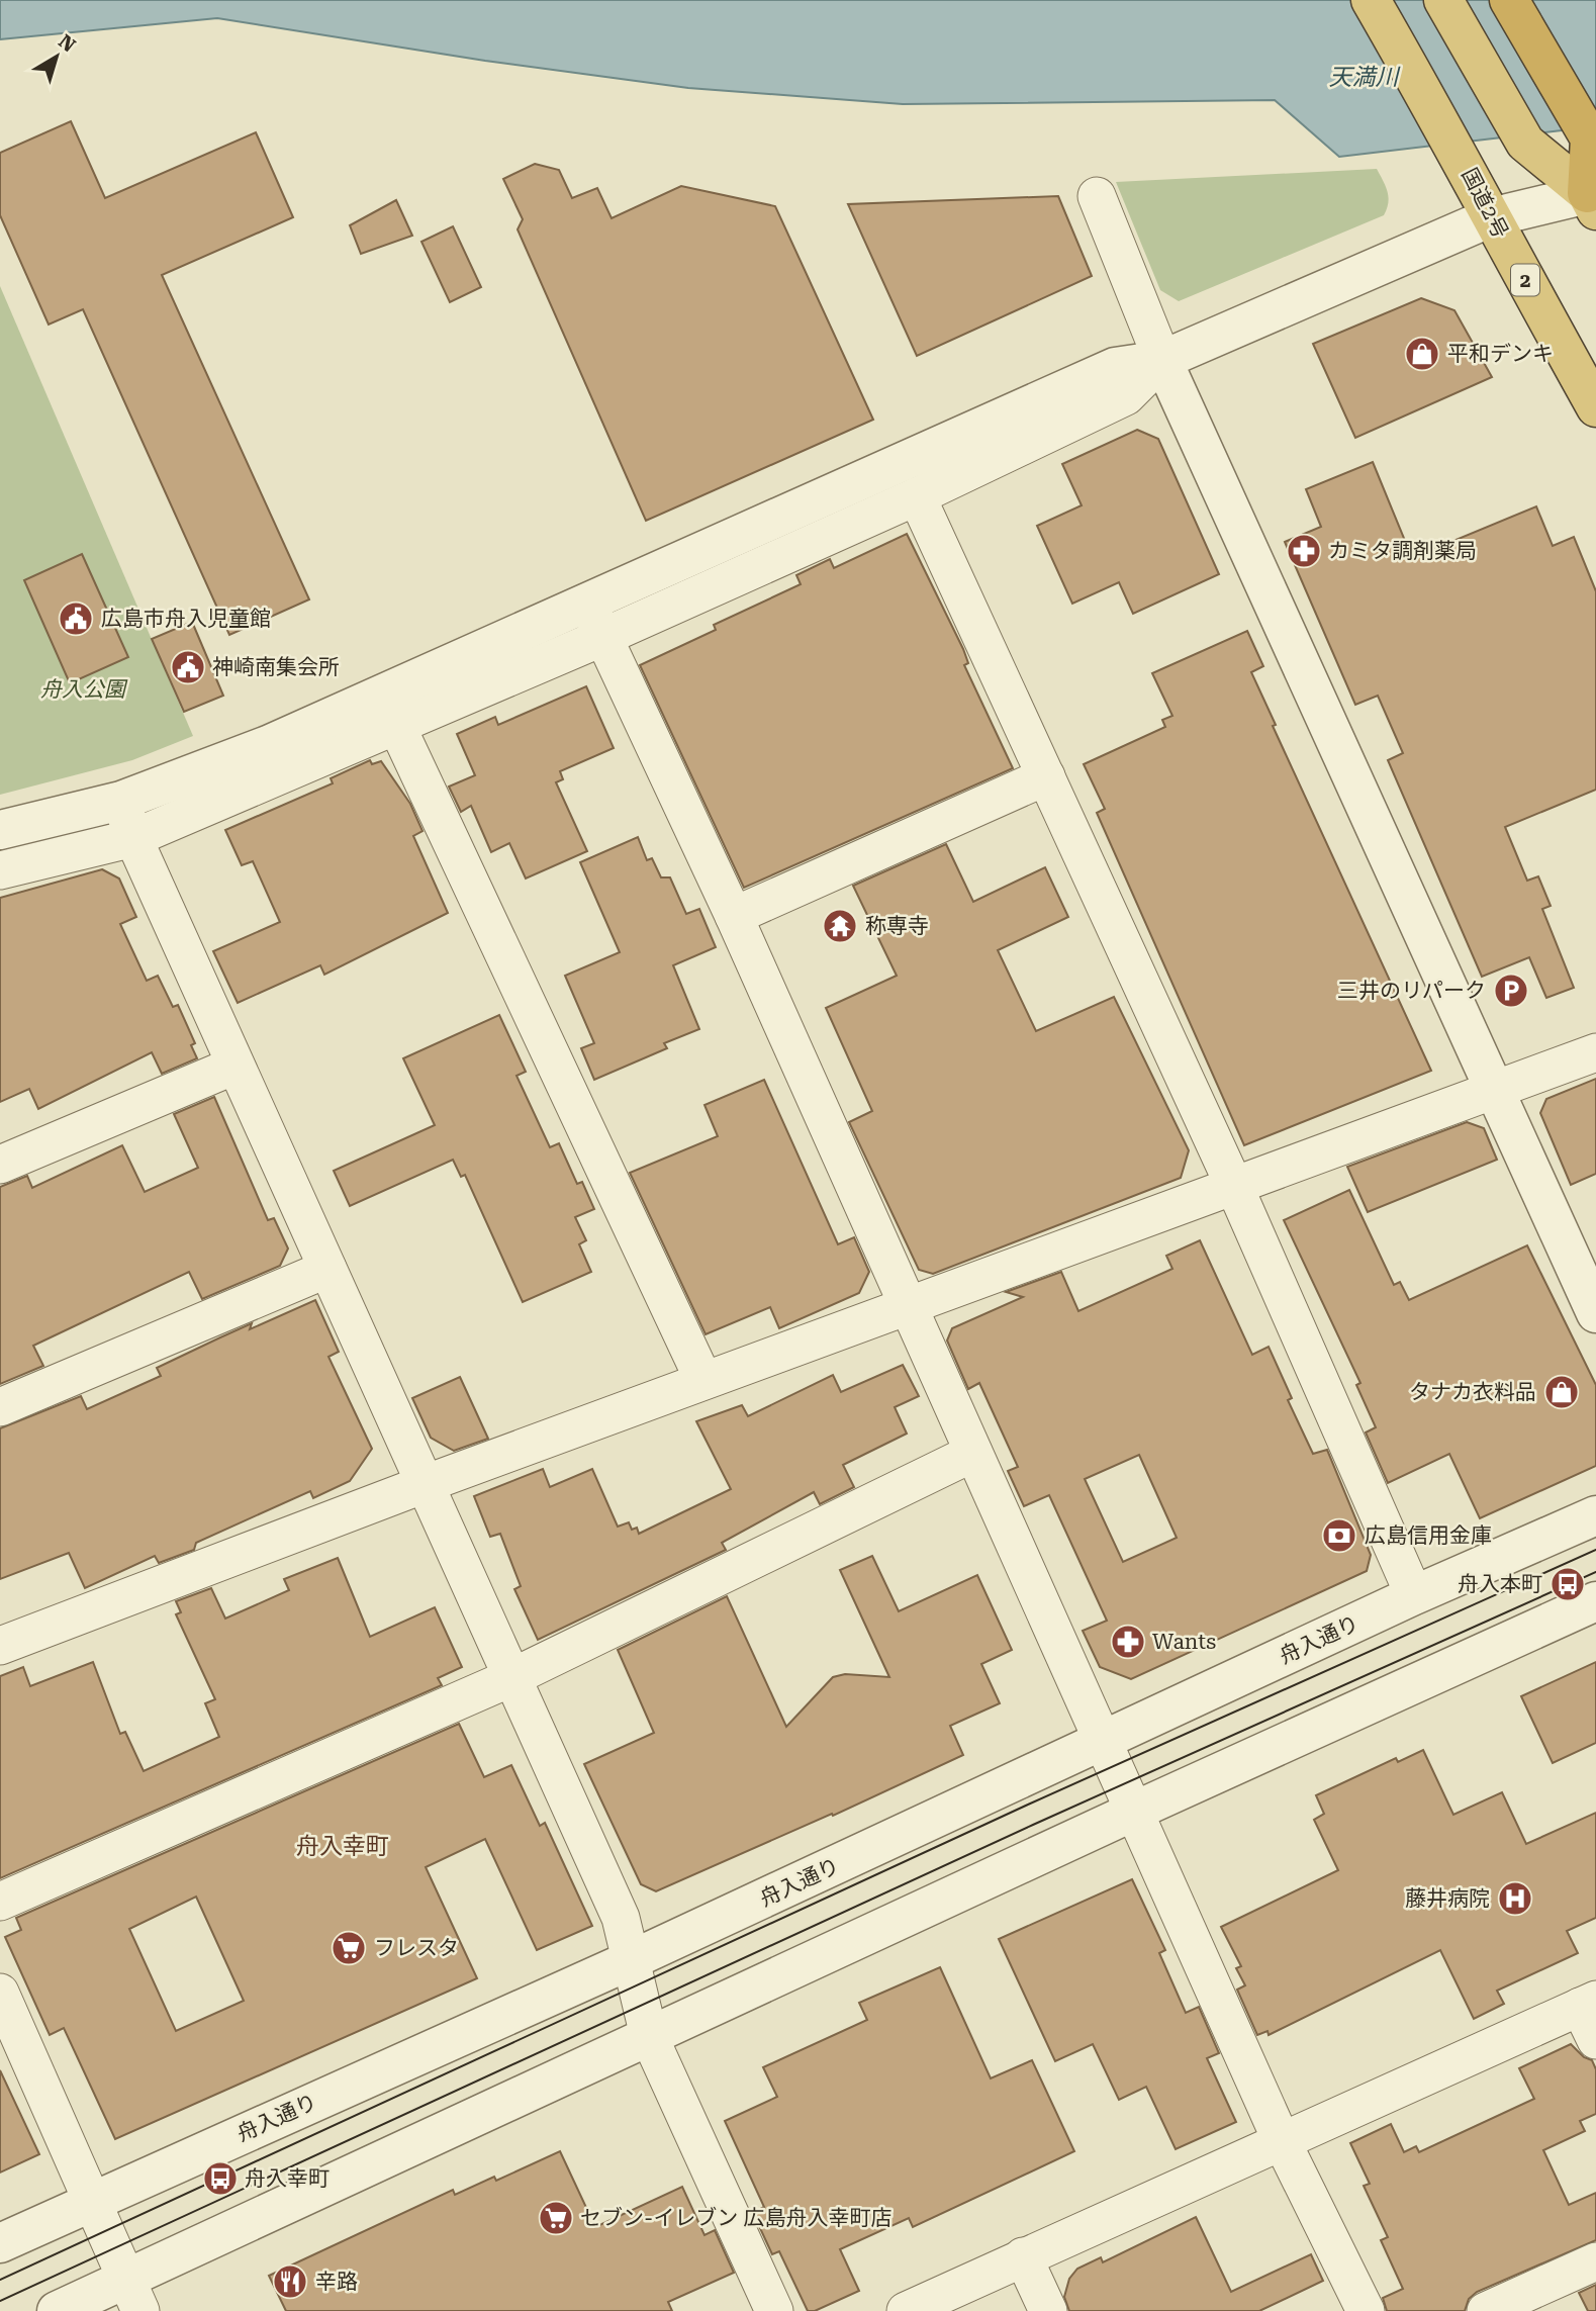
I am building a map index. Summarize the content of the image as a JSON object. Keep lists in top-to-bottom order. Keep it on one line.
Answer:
{"streets":{"highway":["国道2号","2"],"street":["舟入通り"]},"districts":["舟入幸町"],"water":["天満川"],"parks":["舟入公園"],"places":{"shop":["平和デンキ","タナカ衣料品"],"pharmacy":["カミタ調剤薬局","Wants"],"public building":["広島市舟入児童館","神崎南集会所"],"temple":["称専寺"],"parking":["三井のリパーク"],"bank":["広島信用金庫"],"bus stop":["舟入本町","舟入幸町"],"hospital":["藤井病院"],"supermarket":["フレスタ","セブン-イレブン 広島舟入幸町店"],"restaurant":["辛路"]},"north":"top right"}
